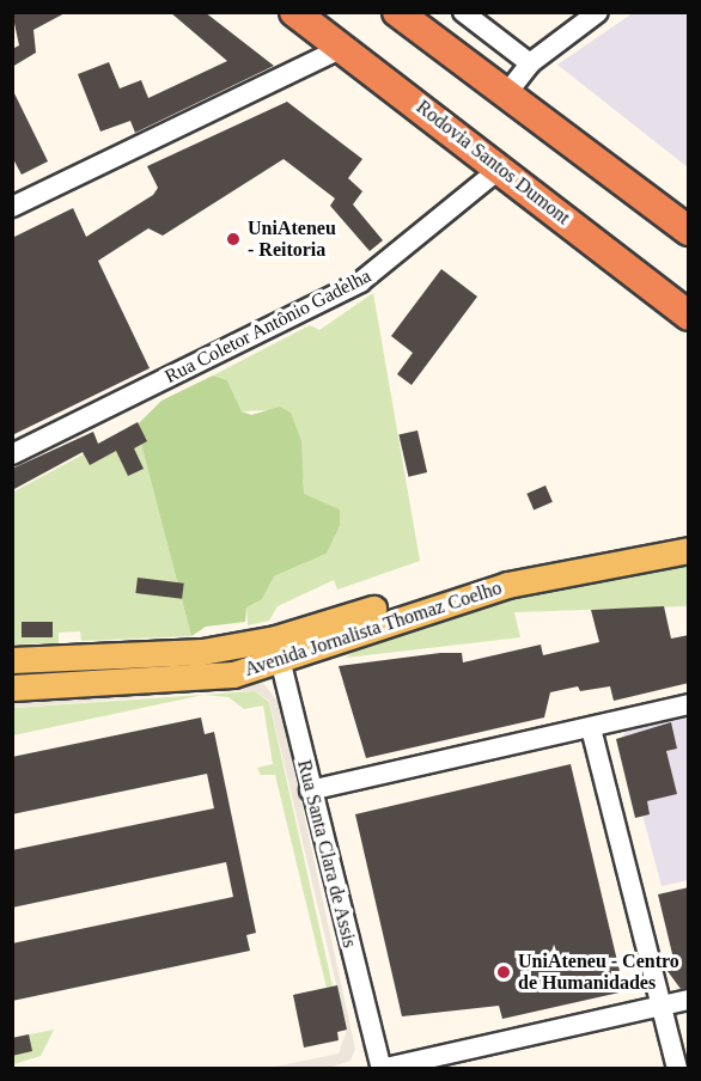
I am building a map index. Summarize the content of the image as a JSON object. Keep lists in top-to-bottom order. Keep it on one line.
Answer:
{"streets":{"highway":["Rodovia Santos Dumont"],"main road":["Avenida Jornalista Thomaz Coelho"],"street":["Rua Coletor Antônio Gadelha","Rua Santa Clara de Assis"]},"crossings":[["Rodovia Santos Dumont","Rua Coletor Antônio Gadelha"],["Avenida Jornalista Thomaz Coelho","Rua Santa Clara de Assis"]],"places":["UniAteneu - Reitoria","UniAteneu - Centro de Humanidades"]}
